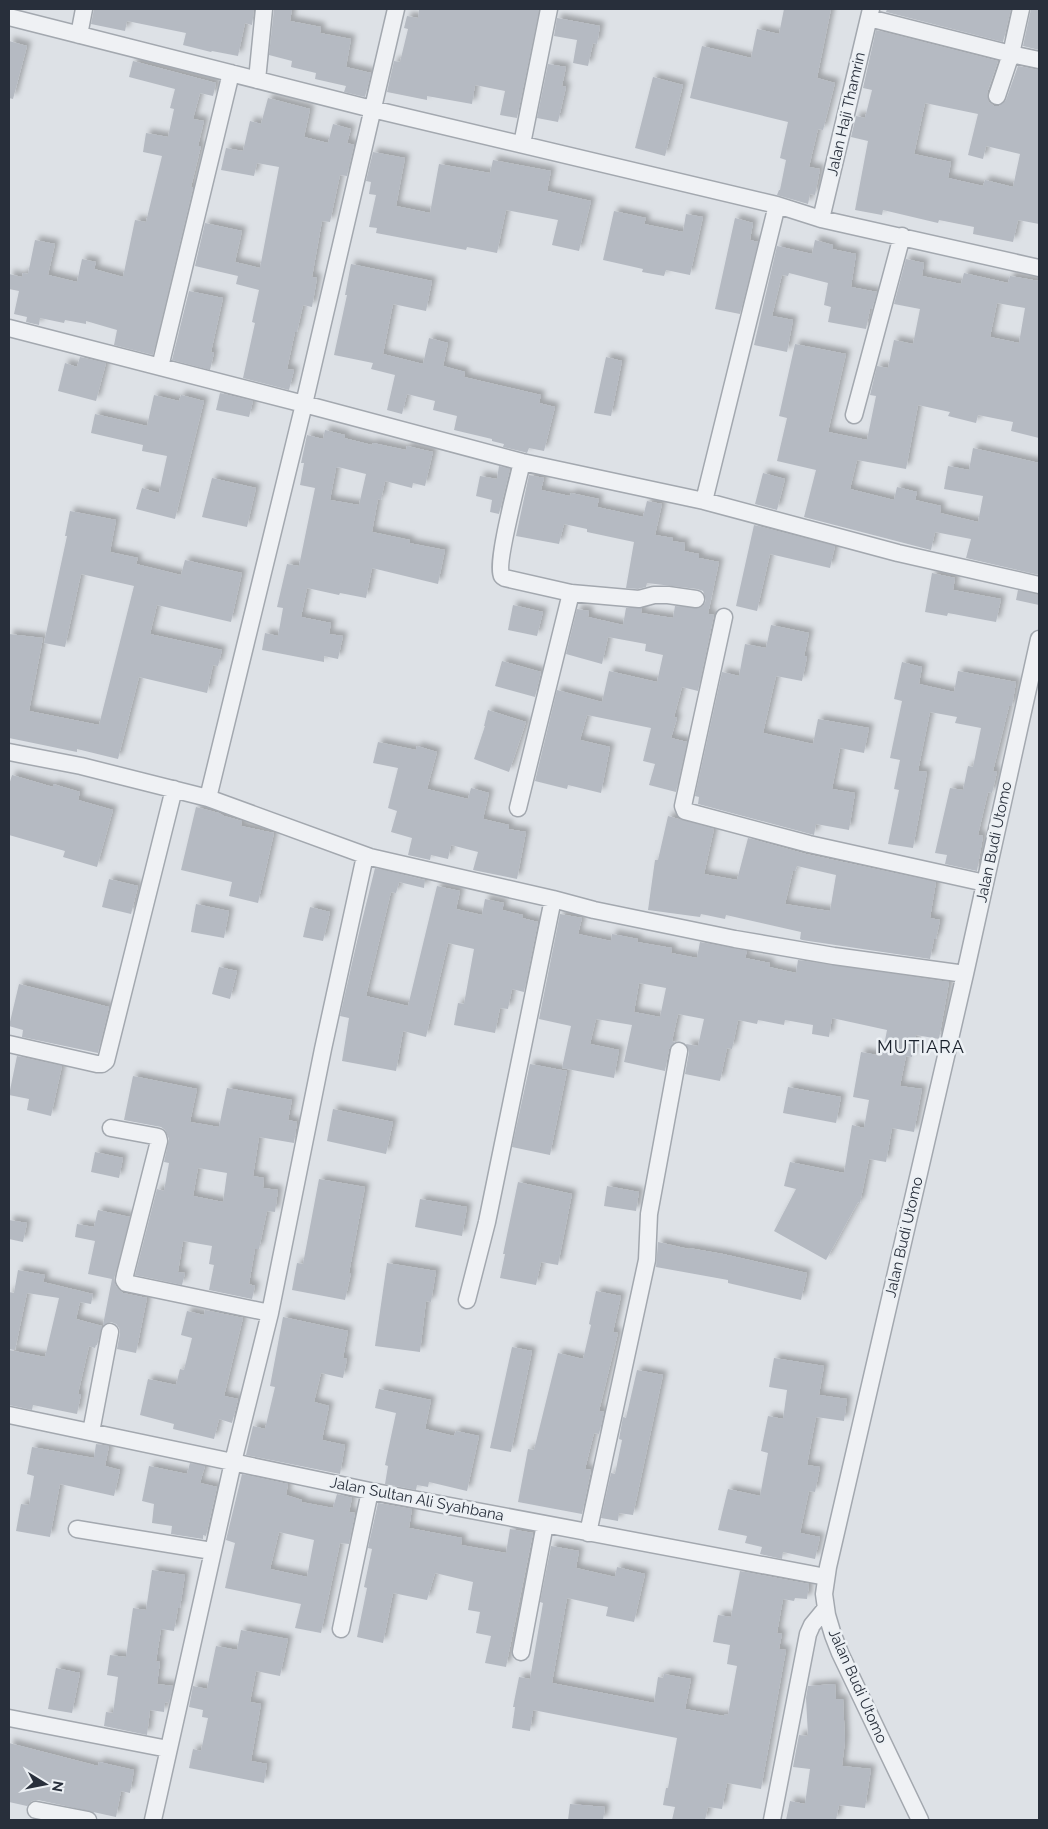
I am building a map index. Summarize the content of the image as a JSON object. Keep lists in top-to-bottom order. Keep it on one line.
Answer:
{"streets":{"street":["Jalan Haji Thamrin","Jalan Budi Utomo","Jalan Sultan Ali Syahbana"]},"crossings":[["Jalan Budi Utomo","Jalan Sultan Ali Syahbana"]],"districts":["MUTIARA"],"north":"right"}
